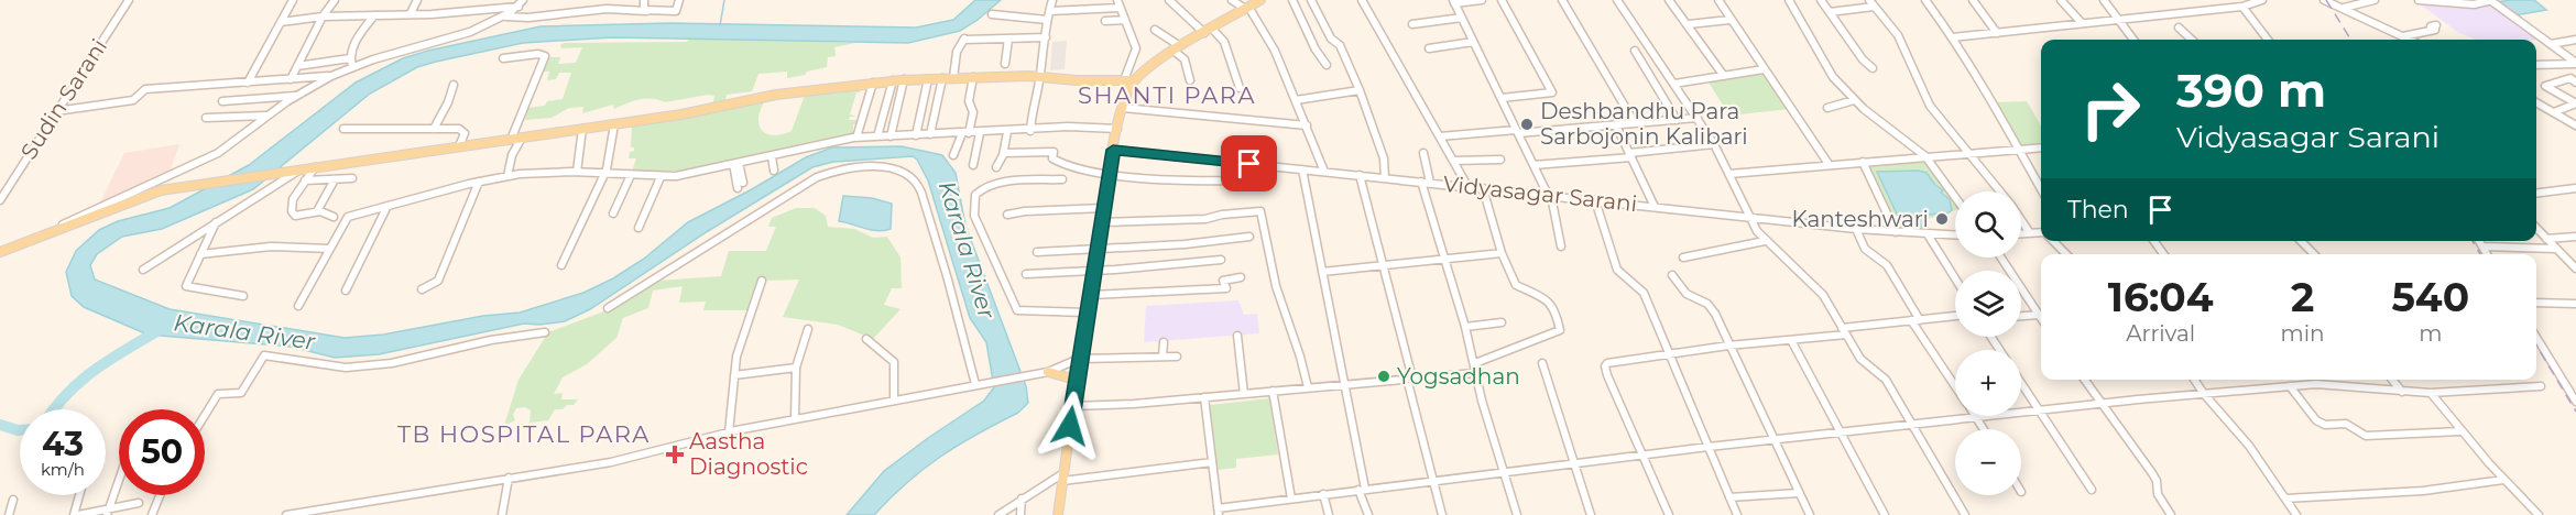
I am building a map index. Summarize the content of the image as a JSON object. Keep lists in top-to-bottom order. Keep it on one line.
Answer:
{"streets":{"street":["Sudin Sarani","Vidyasagar Sarani"]},"districts":["SHANTI PARA","TB HOSPITAL PARA"],"water":["Karala River"],"places":{"other":["Deshbandhu Para Sarbojonin Kalibari","Kanteshwari","Yogsadhan"],"health":["Aastha Diagnostic"]},"page":{"turn":["390 m","Vidyasagar Sarani"],"then":"Then","map_buttons":["+","−"],"eta":["16:04","Arrival","2","min","540","m"],"speed":"43 km/h","limit":"50"}}
